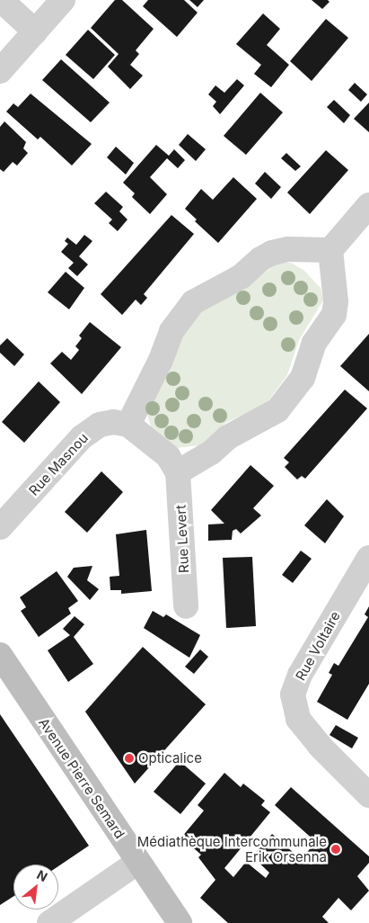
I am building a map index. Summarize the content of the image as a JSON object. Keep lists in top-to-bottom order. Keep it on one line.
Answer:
{"streets":{"main road":["Avenue Pierre Semard"],"street":["Rue Masnou","Rue Levert","Rue Voltaire"]},"places":["Opticalice","Médiathèque Intercommunale Erik Orsenna"],"north":"top right"}
